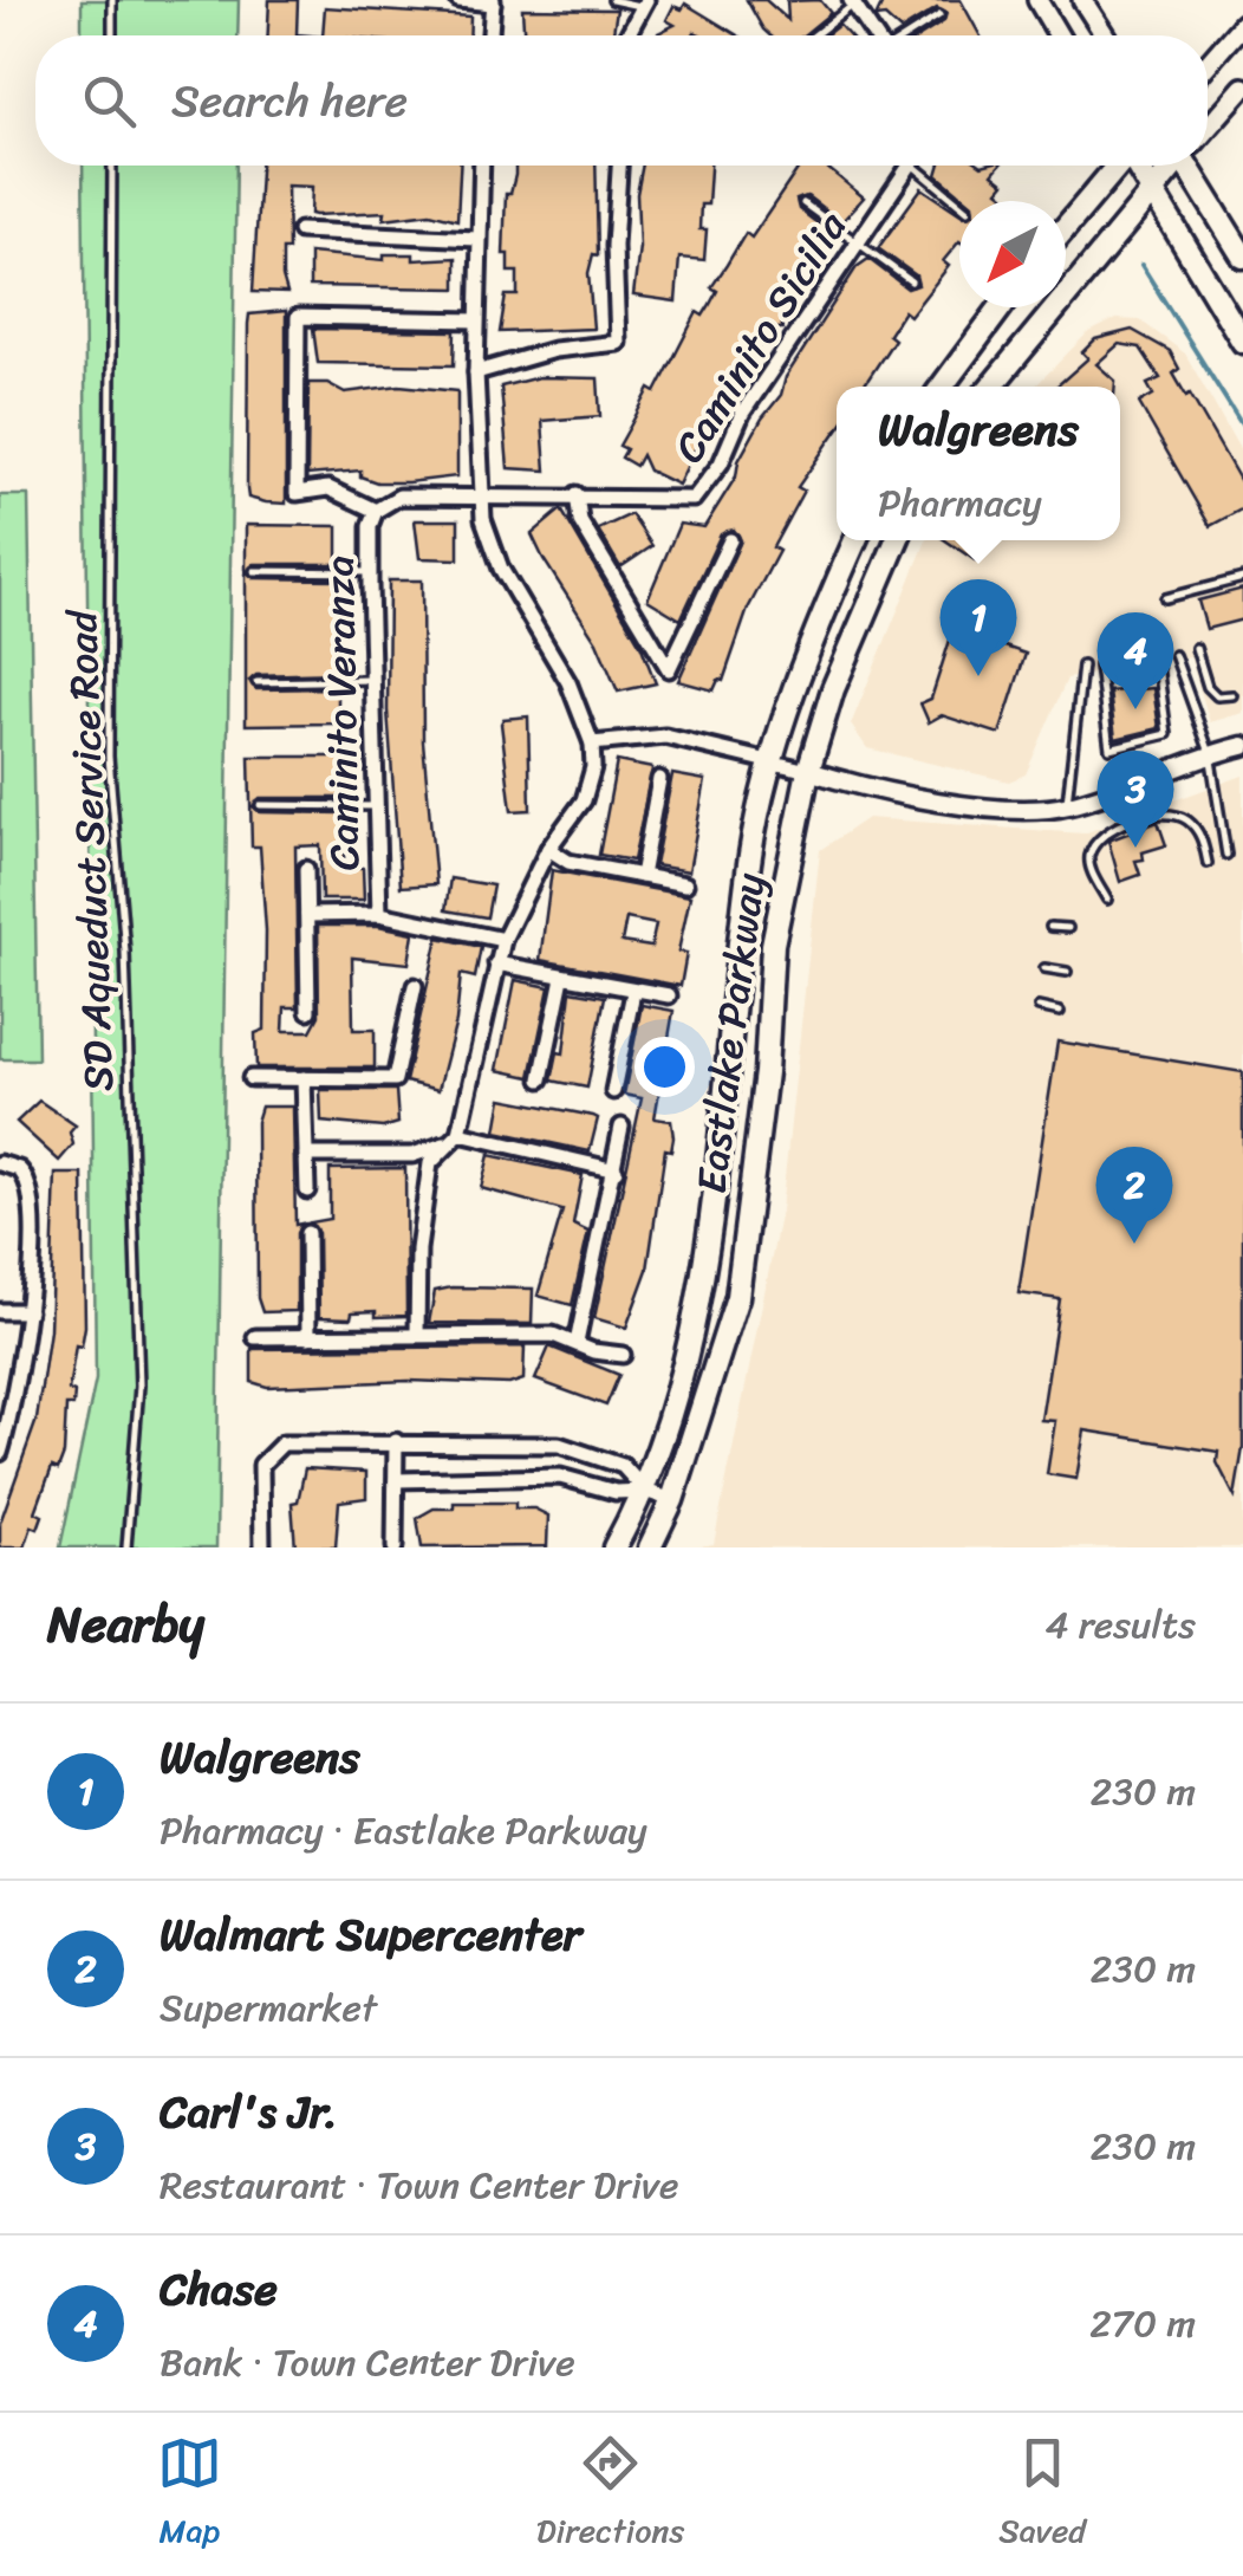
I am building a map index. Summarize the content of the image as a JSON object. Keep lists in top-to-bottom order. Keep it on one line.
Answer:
{"streets":{"main road":["Eastlake Parkway"],"street":["Caminito Sicilia","Caminito Veranza"],"lane":["SD Aqueduct Service Road"]},"north":"bottom left","page":{"search":"Search here","popup":["Walgreens","Pharmacy"],"pins":["1","4","3","2"],"heading":["Nearby","4 results"],"list":[{"mark":"1","name":"Walgreens","note":"Pharmacy · Eastlake Parkway","value":"230 m"},{"mark":"2","name":"Walmart Supercenter","note":"Supermarket","value":"230 m"},{"mark":"3","name":"Carl's Jr.","note":"Restaurant · Town Center Drive","value":"230 m"},{"mark":"4","name":"Chase","note":"Bank · Town Center Drive","value":"270 m"}],"nav":["Map","Directions","Saved"]}}
